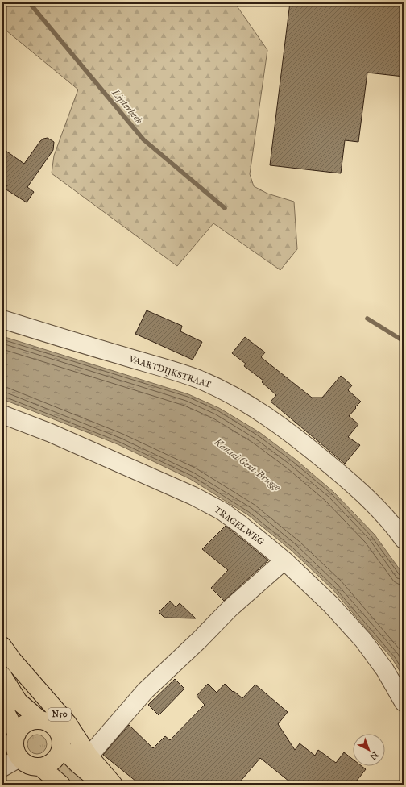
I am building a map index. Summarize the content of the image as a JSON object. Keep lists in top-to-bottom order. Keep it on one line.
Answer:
{"streets":{"main road":["N50"],"street":["VAARTDIJKSTRAAT","TRAGELWEG"]},"water":["Lijsterbeek","Kanaal Gent-Brugge"],"north":"bottom right"}
